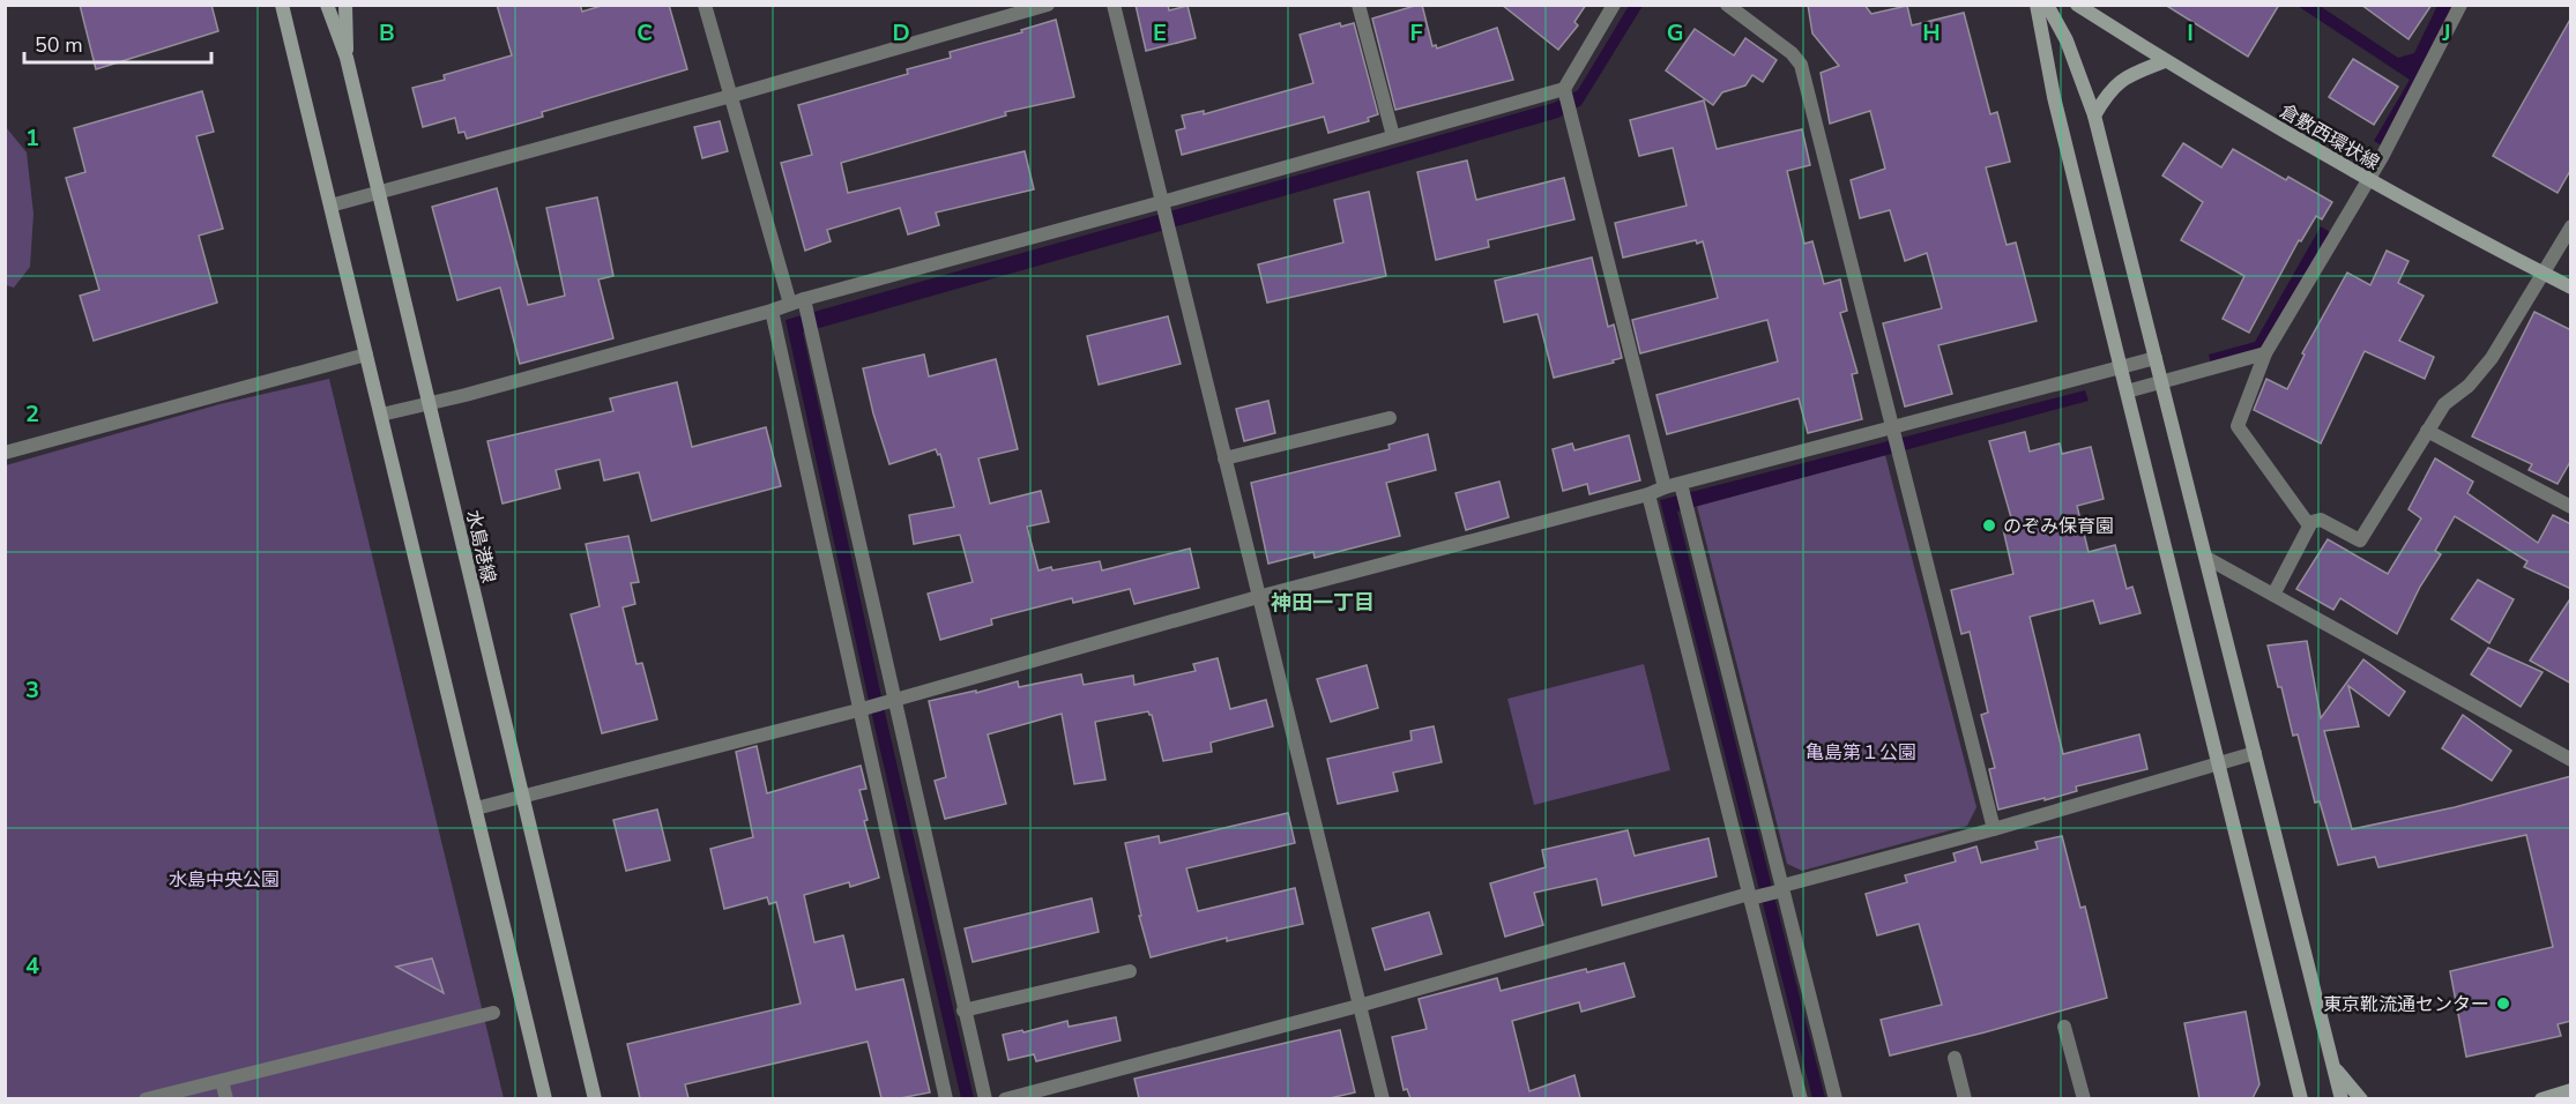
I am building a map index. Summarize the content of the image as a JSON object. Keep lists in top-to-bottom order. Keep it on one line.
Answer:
{"streets":{"main road":["倉敷西環状線","水島港線"]},"districts":["神田一丁目"],"parks":["亀島第１公園","水島中央公園"],"places":["のぞみ保育園","東京靴流通センター"],"scale_bar":"50 m","grid":{"columns":["B","C","D","E","F","G","H","I","J"],"rows":["1","2","3","4"]}}
